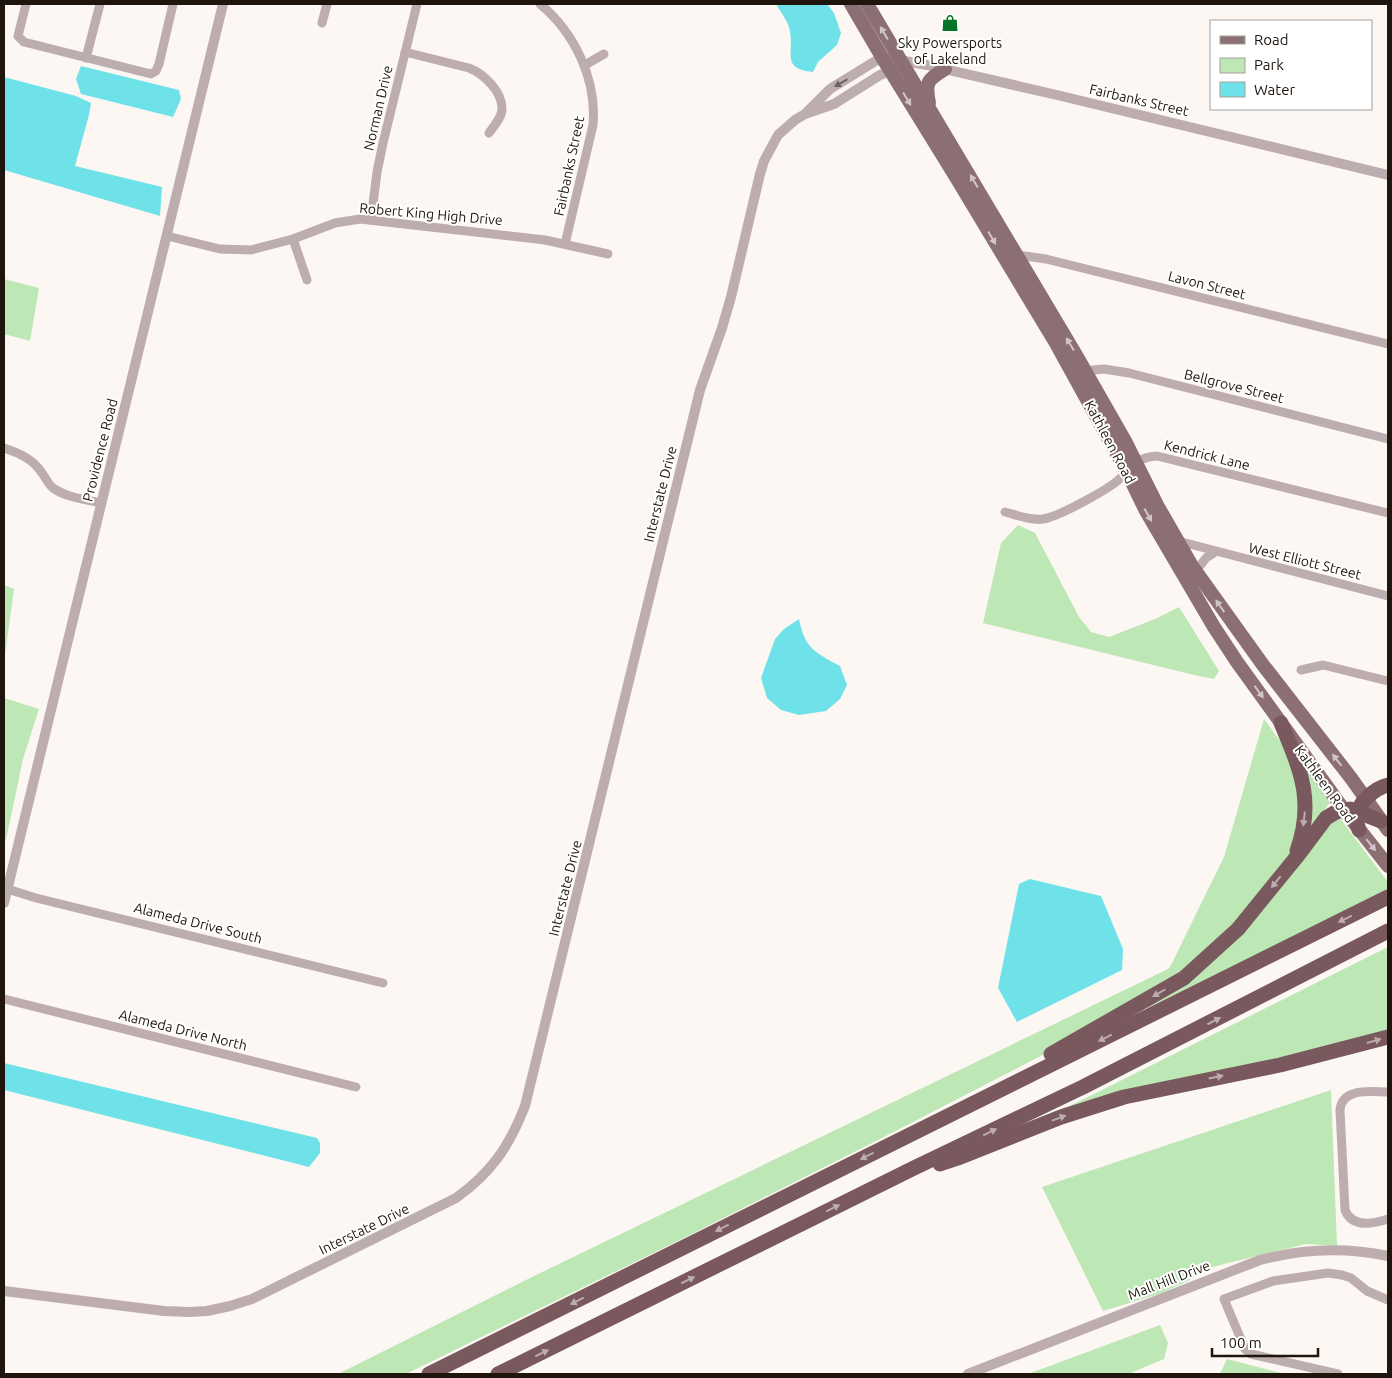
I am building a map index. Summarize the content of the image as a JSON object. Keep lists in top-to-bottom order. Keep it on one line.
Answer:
{"streets":{"main road":["Kathleen Road"],"street":["Fairbanks Street","Norman Drive","Robert King High Drive","Lavon Street","Bellgrove Street","Providence Road","Kendrick Lane","Interstate Drive","West Elliott Street","Alameda Drive South","Alameda Drive North","Mall Hill Drive"]},"crossings":[["Fairbanks Street","Robert King High Drive"],["Fairbanks Street","Kathleen Road"],["Fairbanks Street","Interstate Drive"],["Norman Drive","Robert King High Drive"],["Robert King High Drive","Providence Road"],["Lavon Street","Kathleen Road"],["Bellgrove Street","Kathleen Road"],["Kathleen Road","Kendrick Lane"],["Kathleen Road","Interstate Drive"],["Kathleen Road","West Elliott Street"],["Providence Road","Alameda Drive South"]],"places":{"shop":["Sky Powersports of Lakeland"]},"legend":["Road","Park","Water"],"scale_bar":"100 m"}
